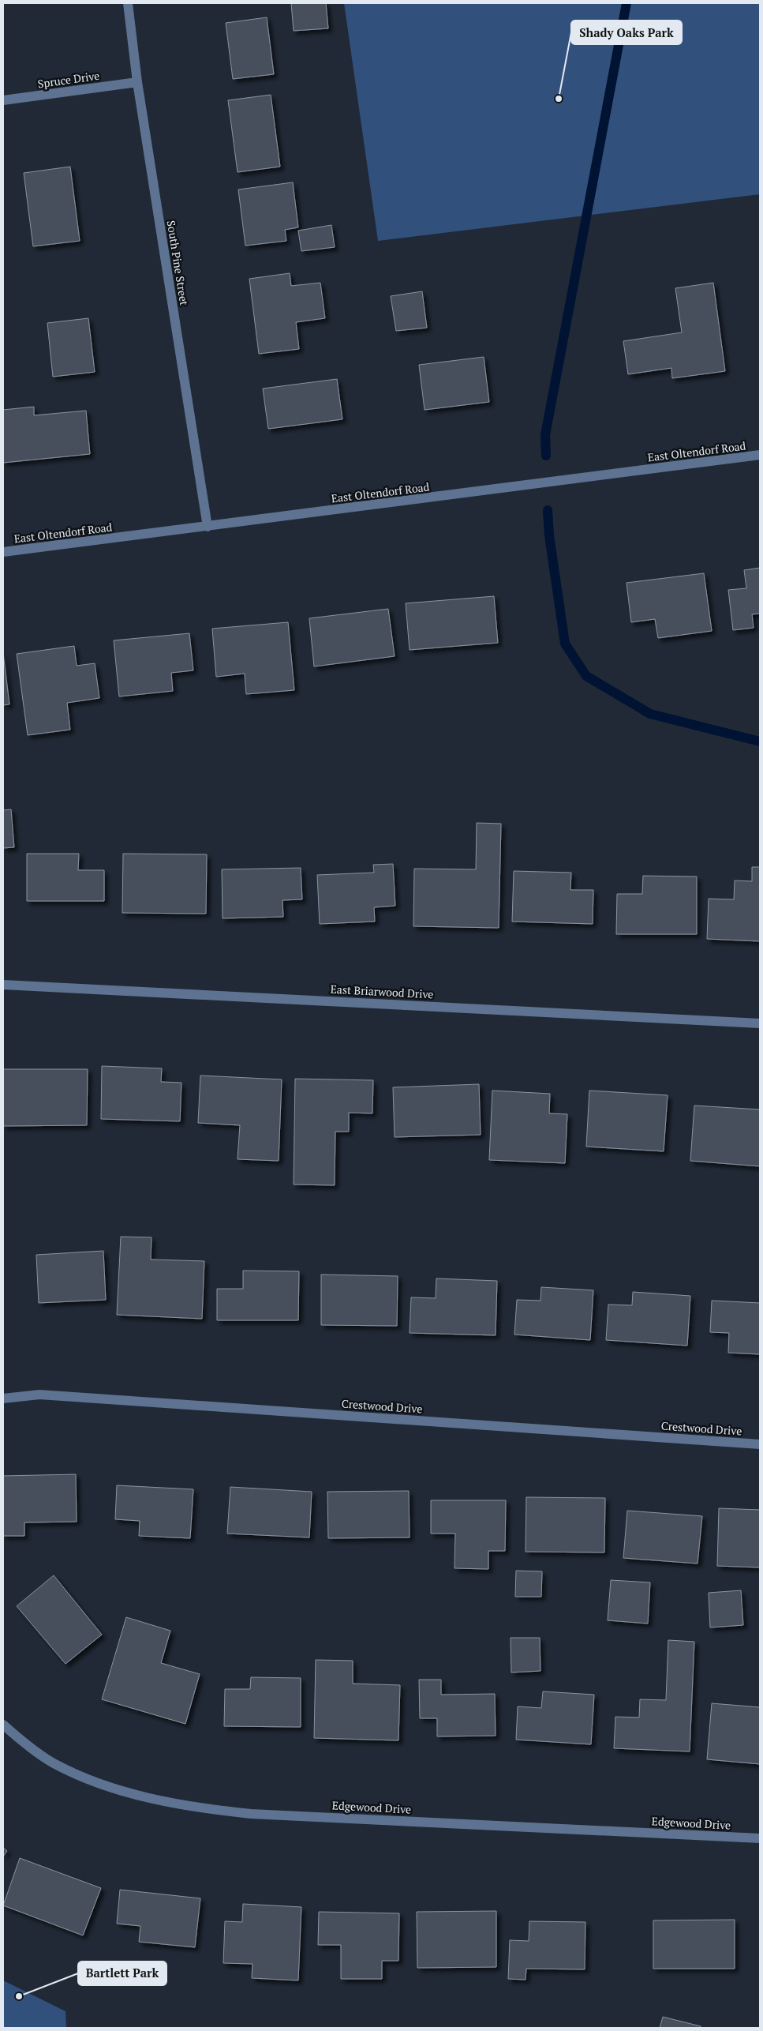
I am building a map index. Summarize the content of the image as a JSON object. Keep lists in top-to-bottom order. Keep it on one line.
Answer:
{"streets":{"street":["Spruce Drive","South Pine Street","East Oltendorf Road","East Briarwood Drive","Crestwood Drive","Edgewood Drive"]},"crossings":[["Spruce Drive","South Pine Street"],["South Pine Street","East Oltendorf Road"]],"places":["Shady Oaks Park","Bartlett Park"]}
